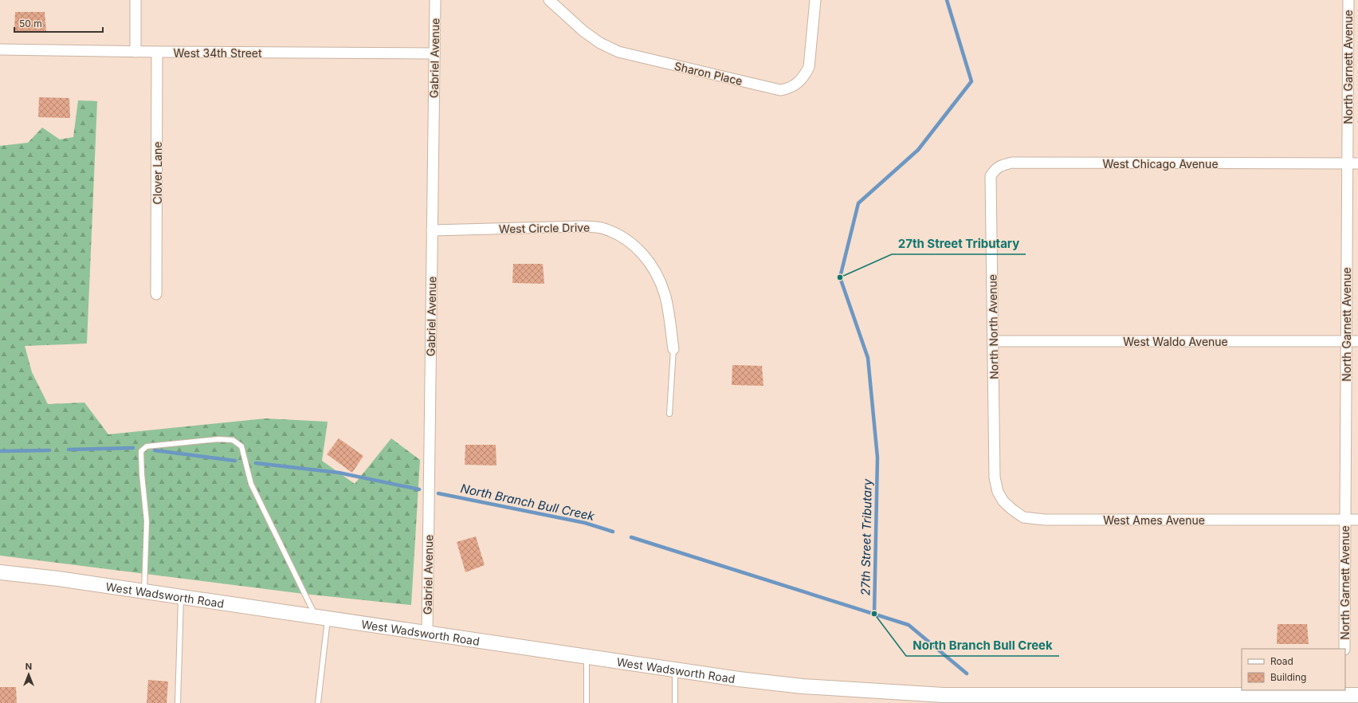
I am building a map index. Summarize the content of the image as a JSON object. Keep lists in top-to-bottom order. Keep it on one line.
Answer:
{"streets":{"main road":["West Wadsworth Road"],"street":["West 34th Street","Gabriel Avenue","North Garnett Avenue","Sharon Place","West Chicago Avenue","Clover Lane","West Circle Drive","North North Avenue","West Waldo Avenue","West Ames Avenue"]},"crossings":[["West 34th Street","Gabriel Avenue"],["West 34th Street","Clover Lane"],["Gabriel Avenue","West Circle Drive"],["Gabriel Avenue","West Wadsworth Road"],["North Garnett Avenue","West Chicago Avenue"],["North Garnett Avenue","West Waldo Avenue"],["North Garnett Avenue","West Ames Avenue"],["West Chicago Avenue","North North Avenue"],["North North Avenue","West Waldo Avenue"],["North North Avenue","West Ames Avenue"]],"water":["North Branch Bull Creek","27th Street Tributary"],"places":["27th Street Tributary","North Branch Bull Creek"],"legend":["Road","Building"],"scale_bar":"50 m","north":"top"}
